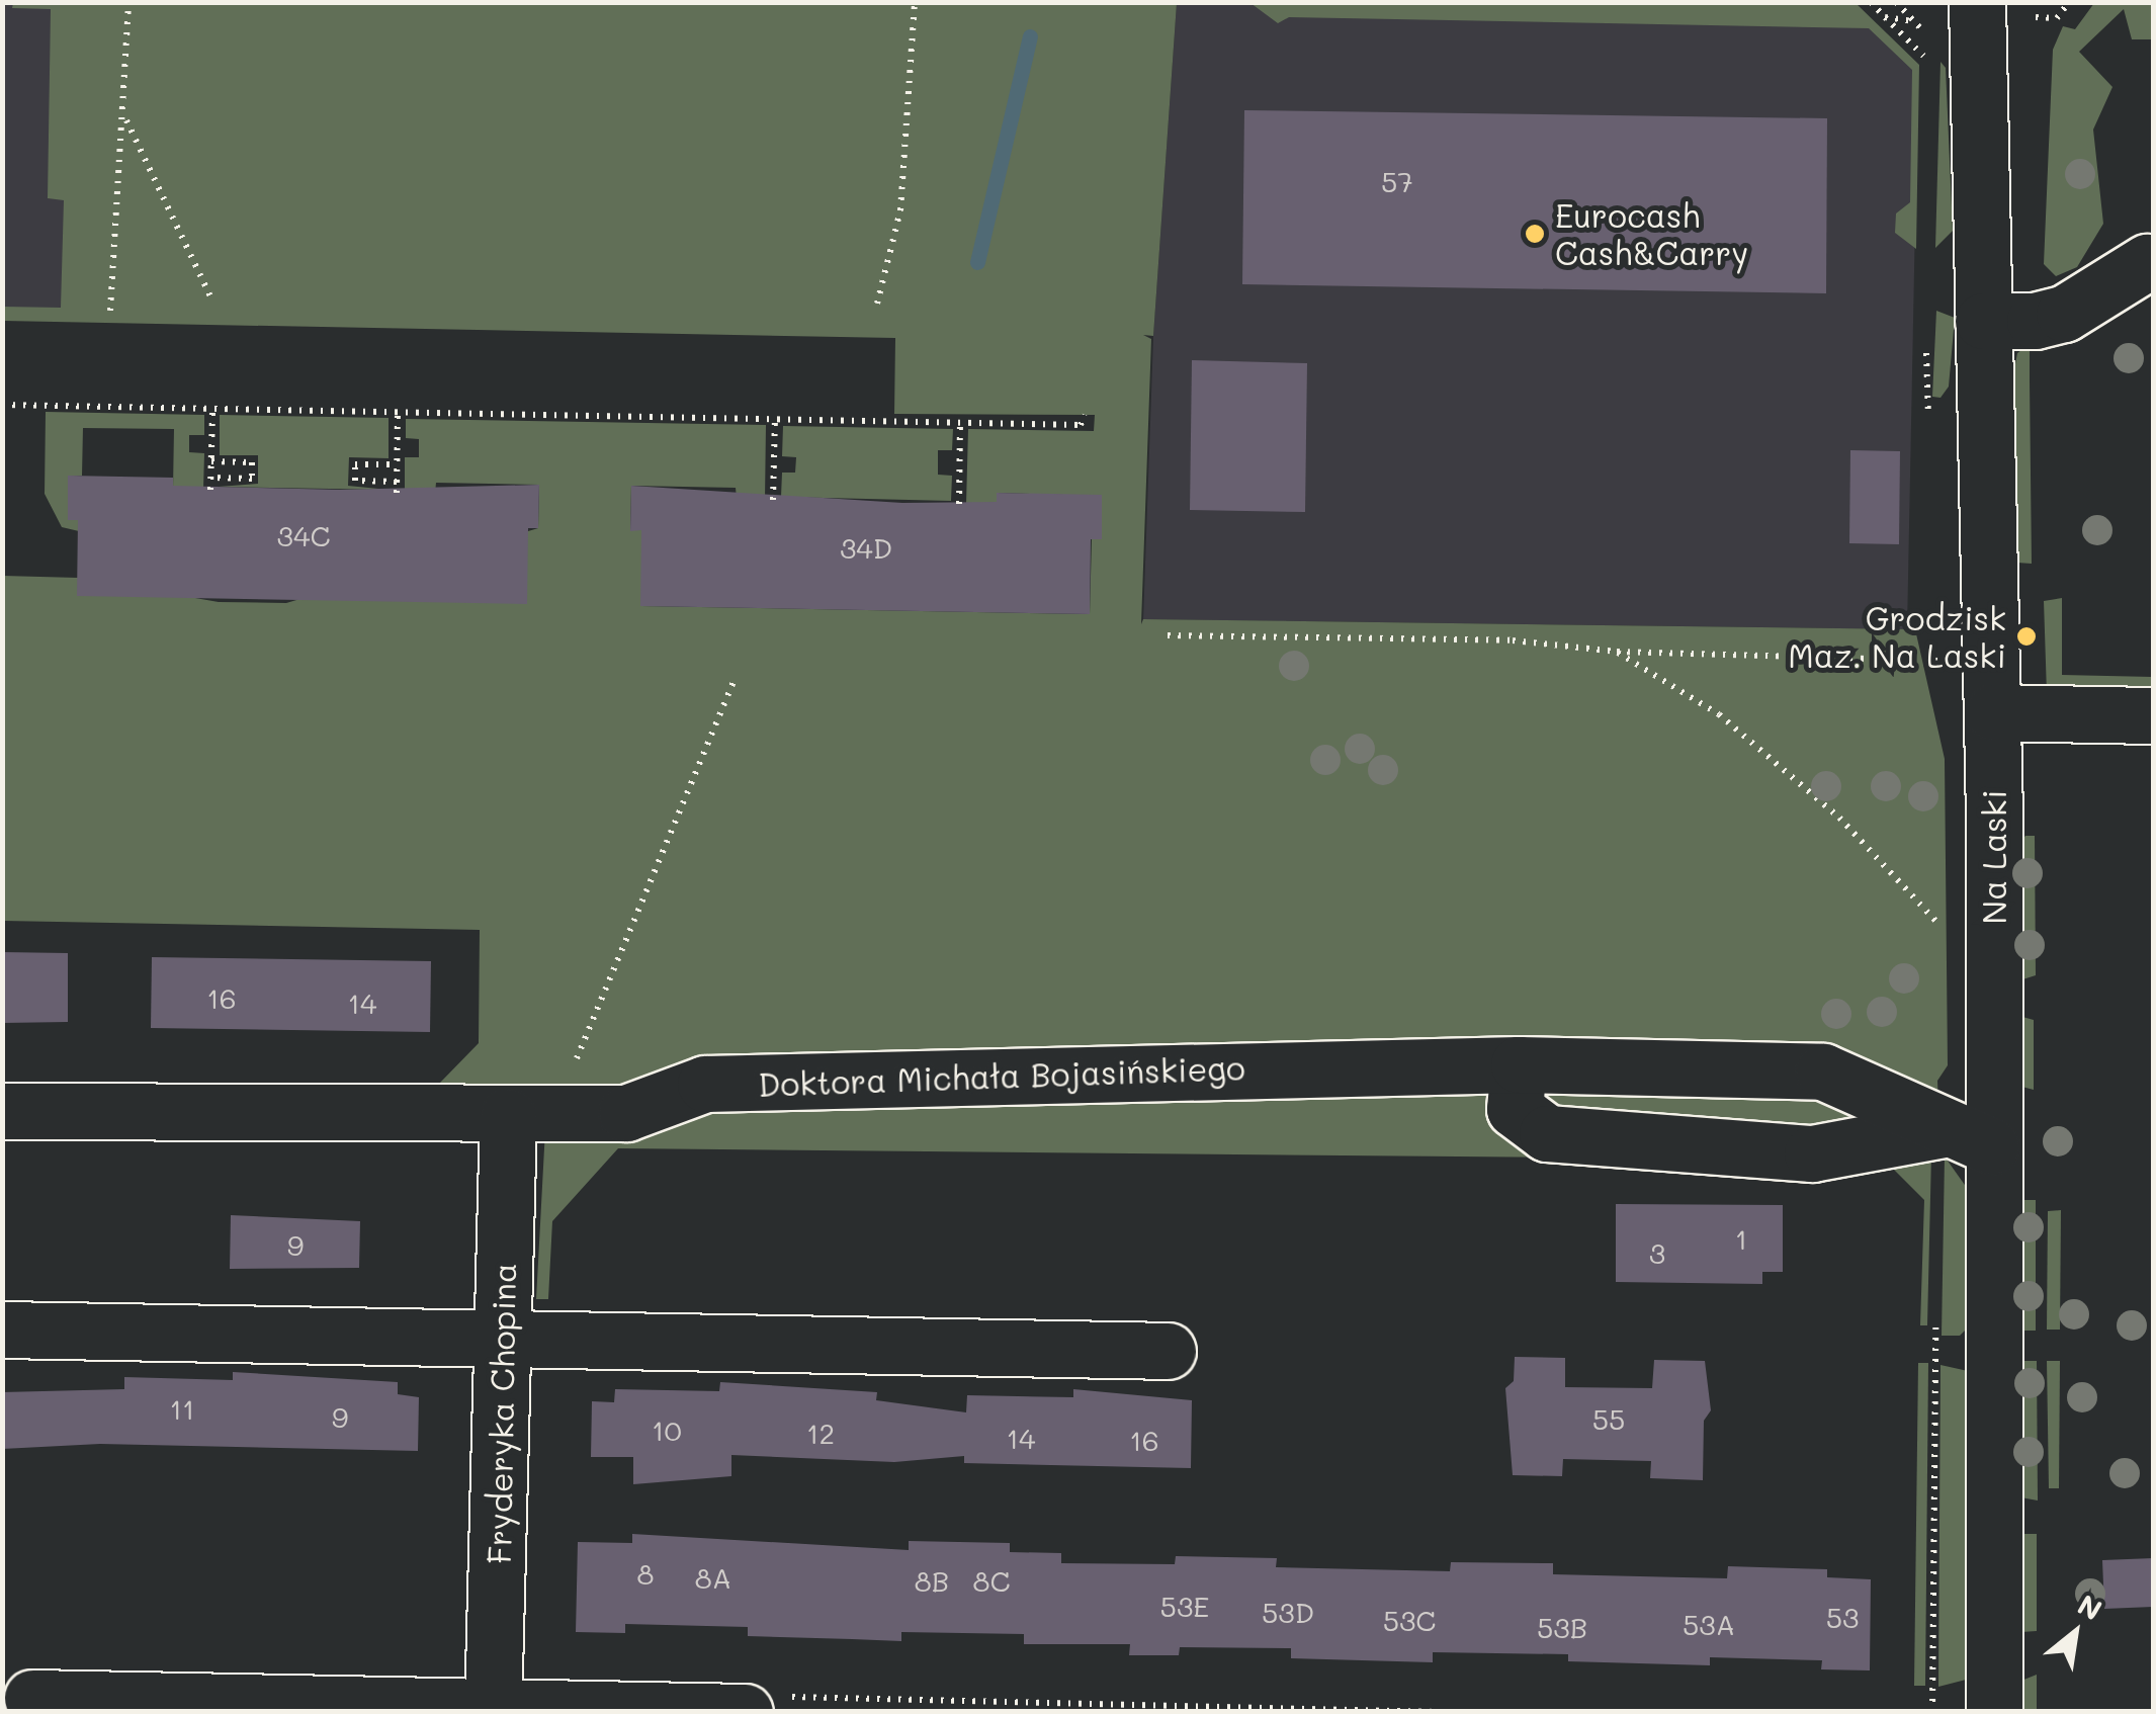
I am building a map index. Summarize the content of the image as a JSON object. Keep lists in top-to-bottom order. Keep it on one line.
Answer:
{"streets":{"street":["Na Laski","Doktora Michała Bojasińskiego","Fryderyka Chopina"]},"crossings":[["Na Laski","Doktora Michała Bojasińskiego"],["Doktora Michała Bojasińskiego","Fryderyka Chopina"]],"places":["Eurocash Cash&Carry","Grodzisk Maz. Na Laski"],"house_numbers":["57","34C","34D","16","14","1","9","3","11","9","55","10","12","14","16","8","8A","8B","8C","53E","53D","53","53C","53A","53B"],"north":"top right"}
